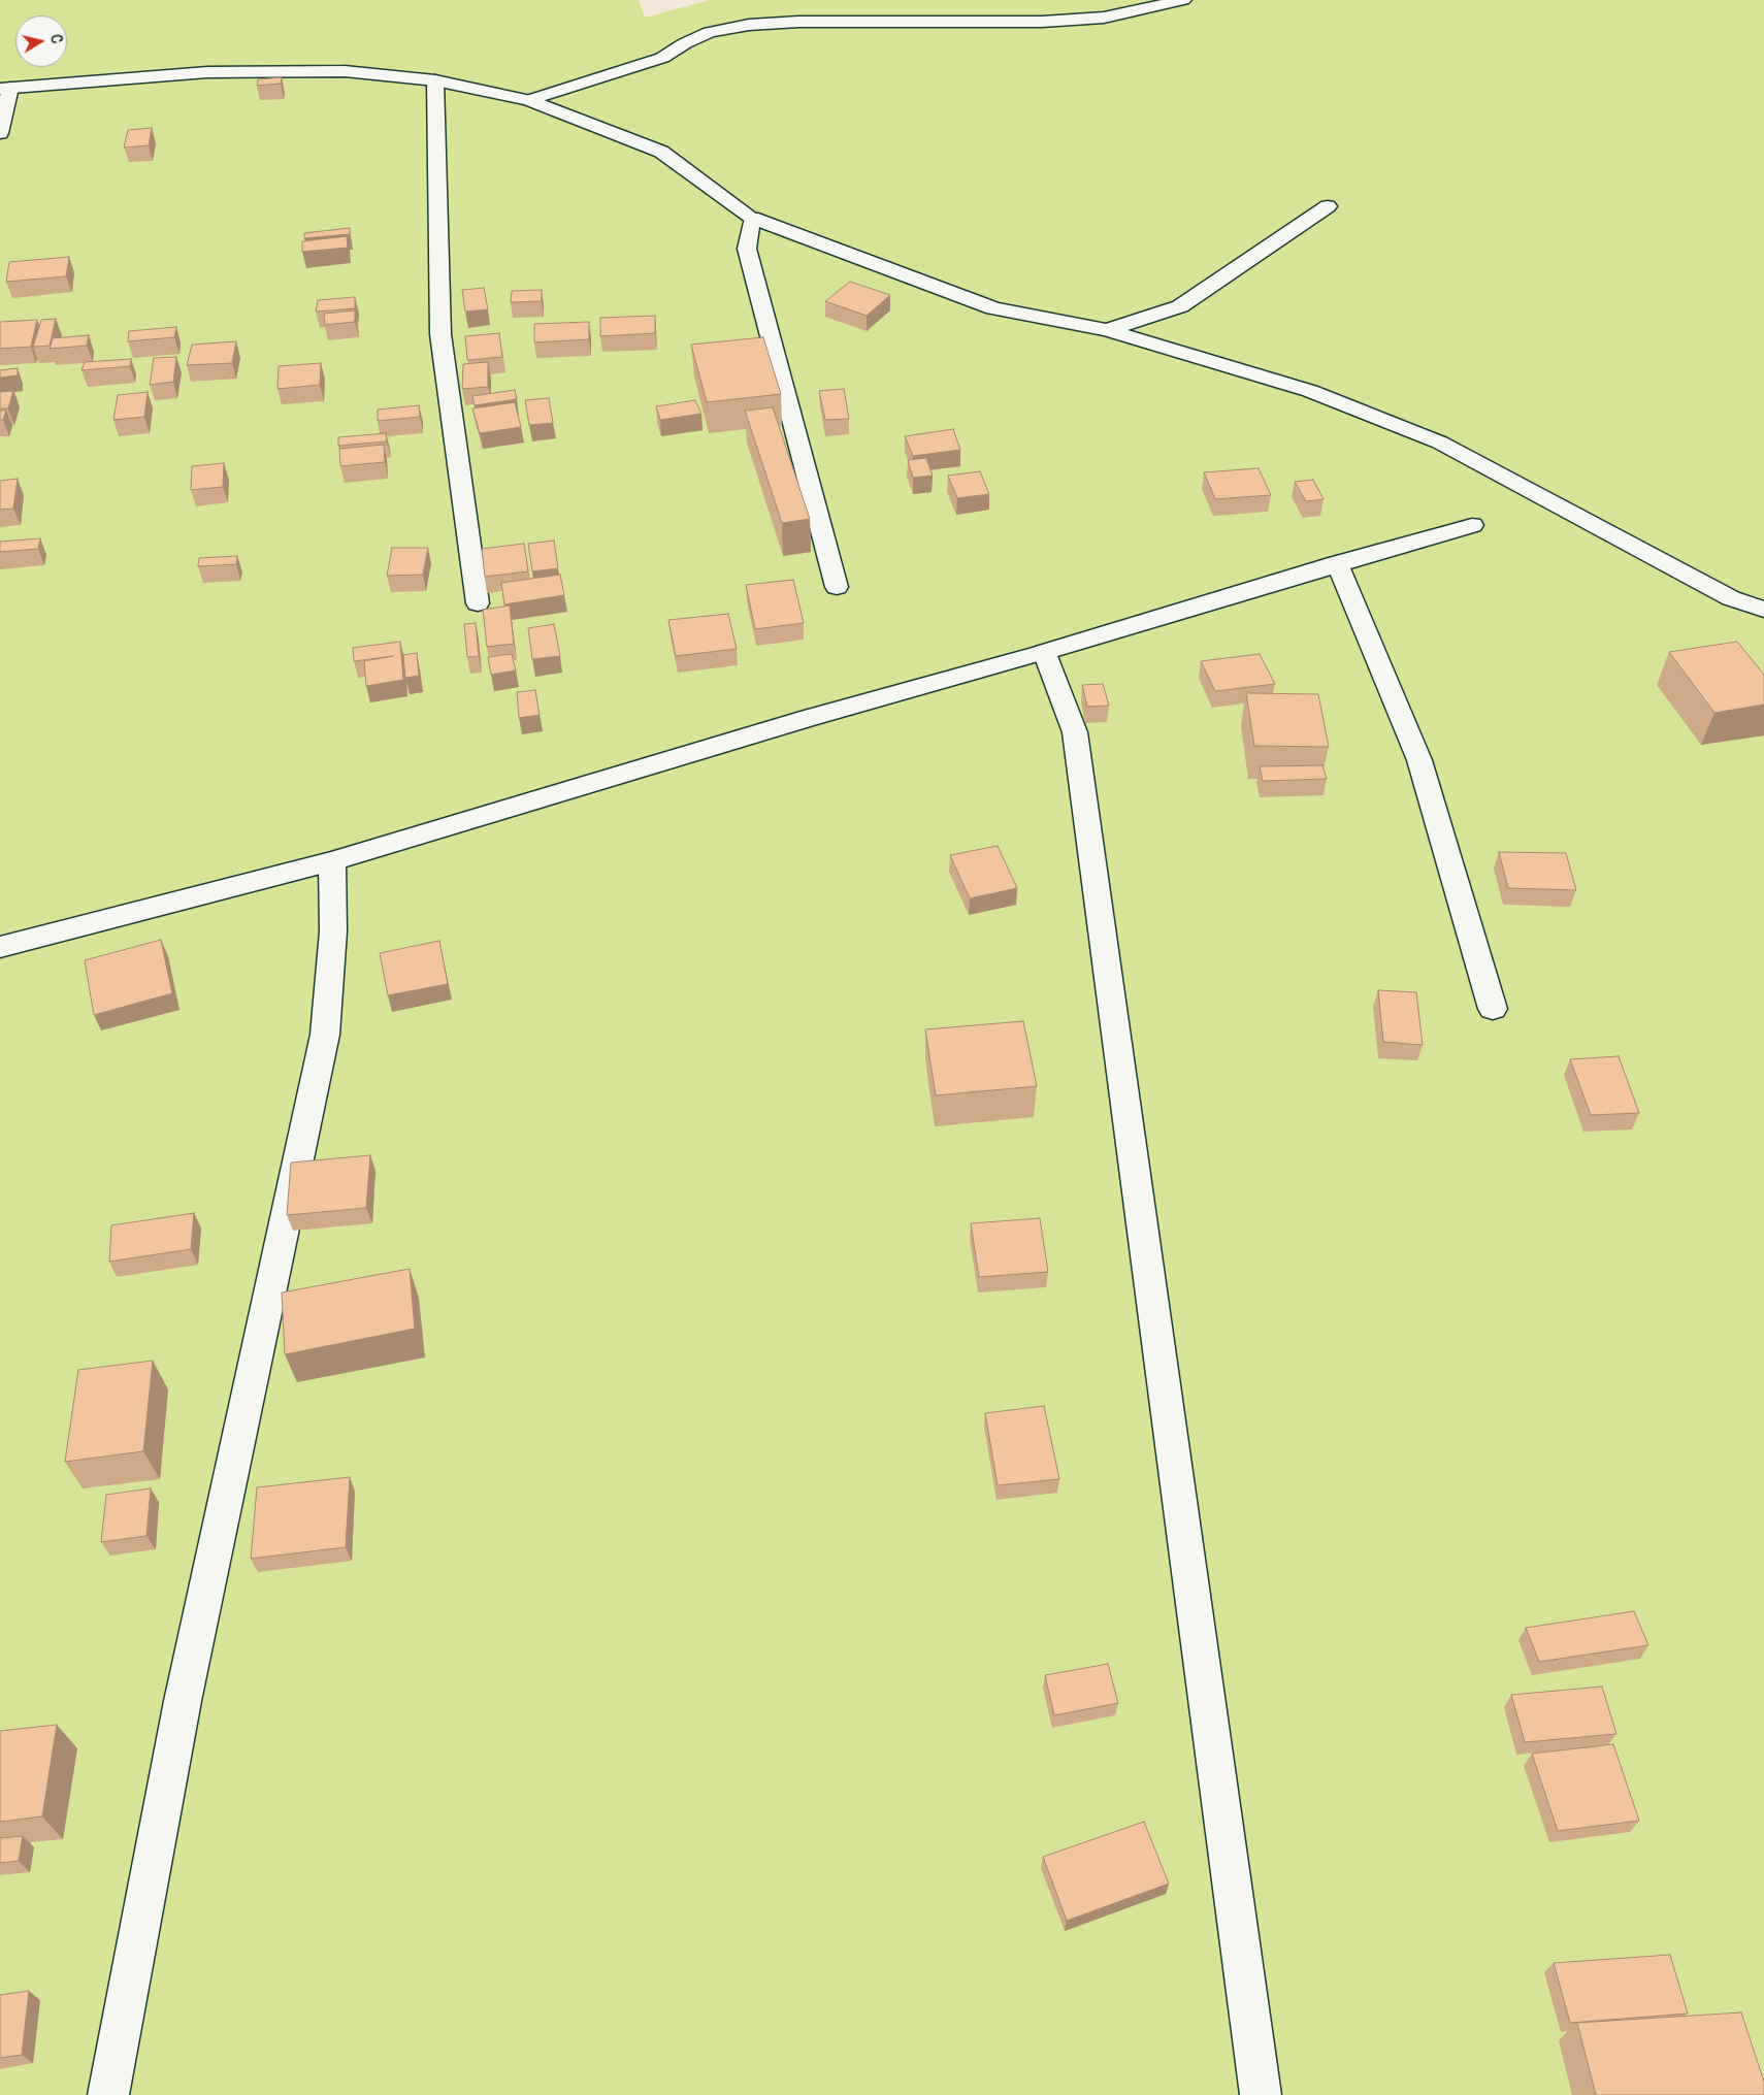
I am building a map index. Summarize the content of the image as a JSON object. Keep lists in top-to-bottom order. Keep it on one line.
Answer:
{"north":"right"}
